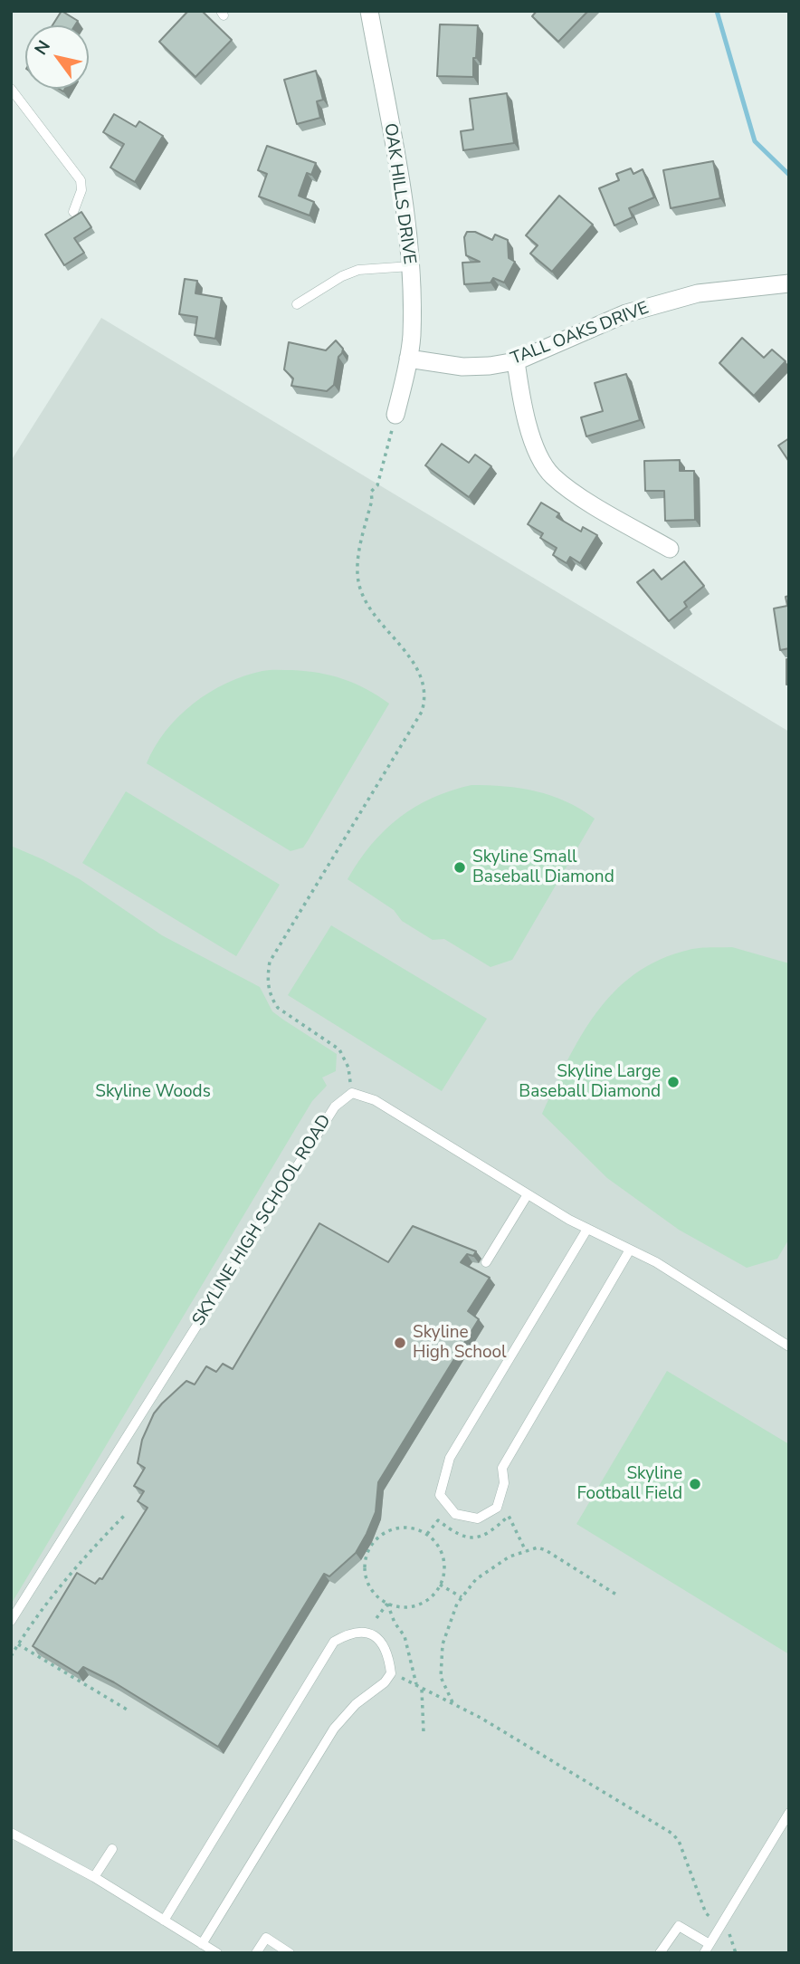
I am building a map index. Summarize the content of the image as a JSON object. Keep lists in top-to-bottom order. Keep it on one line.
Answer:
{"streets":{"street":["OAK HILLS DRIVE","TALL OAKS DRIVE"],"lane":["SKYLINE HIGH SCHOOL ROAD"]},"crossings":[["OAK HILLS DRIVE","TALL OAKS DRIVE"]],"parks":["Skyline Woods"],"places":["Skyline Small Baseball Diamond","Skyline Large Baseball Diamond","Skyline High School","Skyline Football Field"],"north":"top left"}
